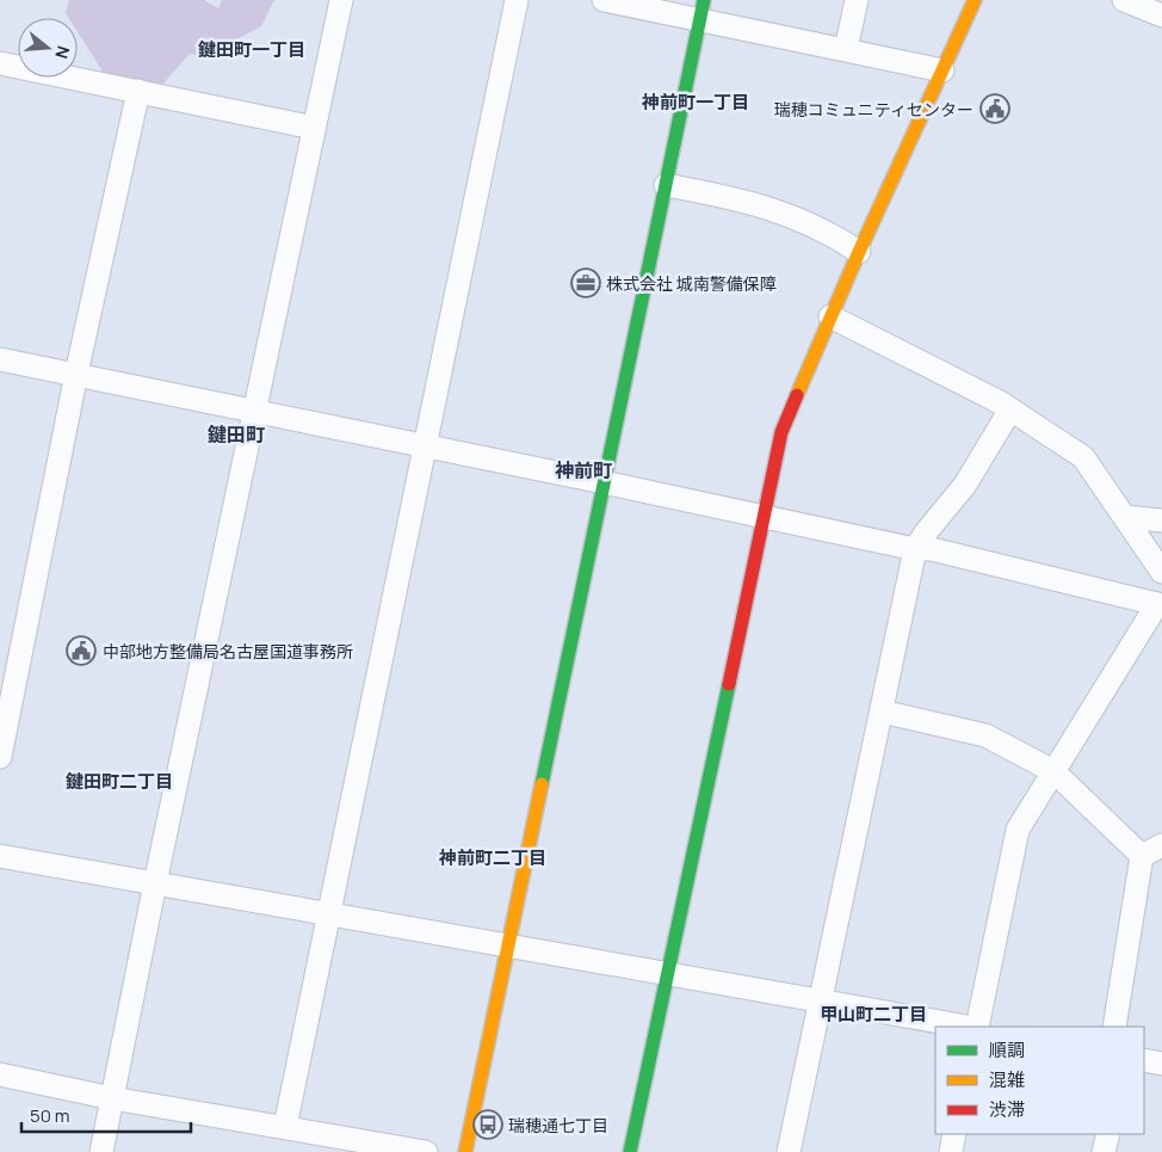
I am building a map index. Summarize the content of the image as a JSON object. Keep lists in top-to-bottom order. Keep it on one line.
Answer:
{"districts":["鍵田町一丁目","神前町一丁目","鍵田町","神前町","鍵田町二丁目","神前町二丁目","甲山町二丁目"],"places":{"public building":["瑞穂コミュニティセンター","中部地方整備局名古屋国道事務所"],"office":["株式会社 城南警備保障"],"bus stop":["瑞穂通七丁目"]},"legend":["順調","混雑","渋滞"],"scale_bar":"50 m","north":"right"}
